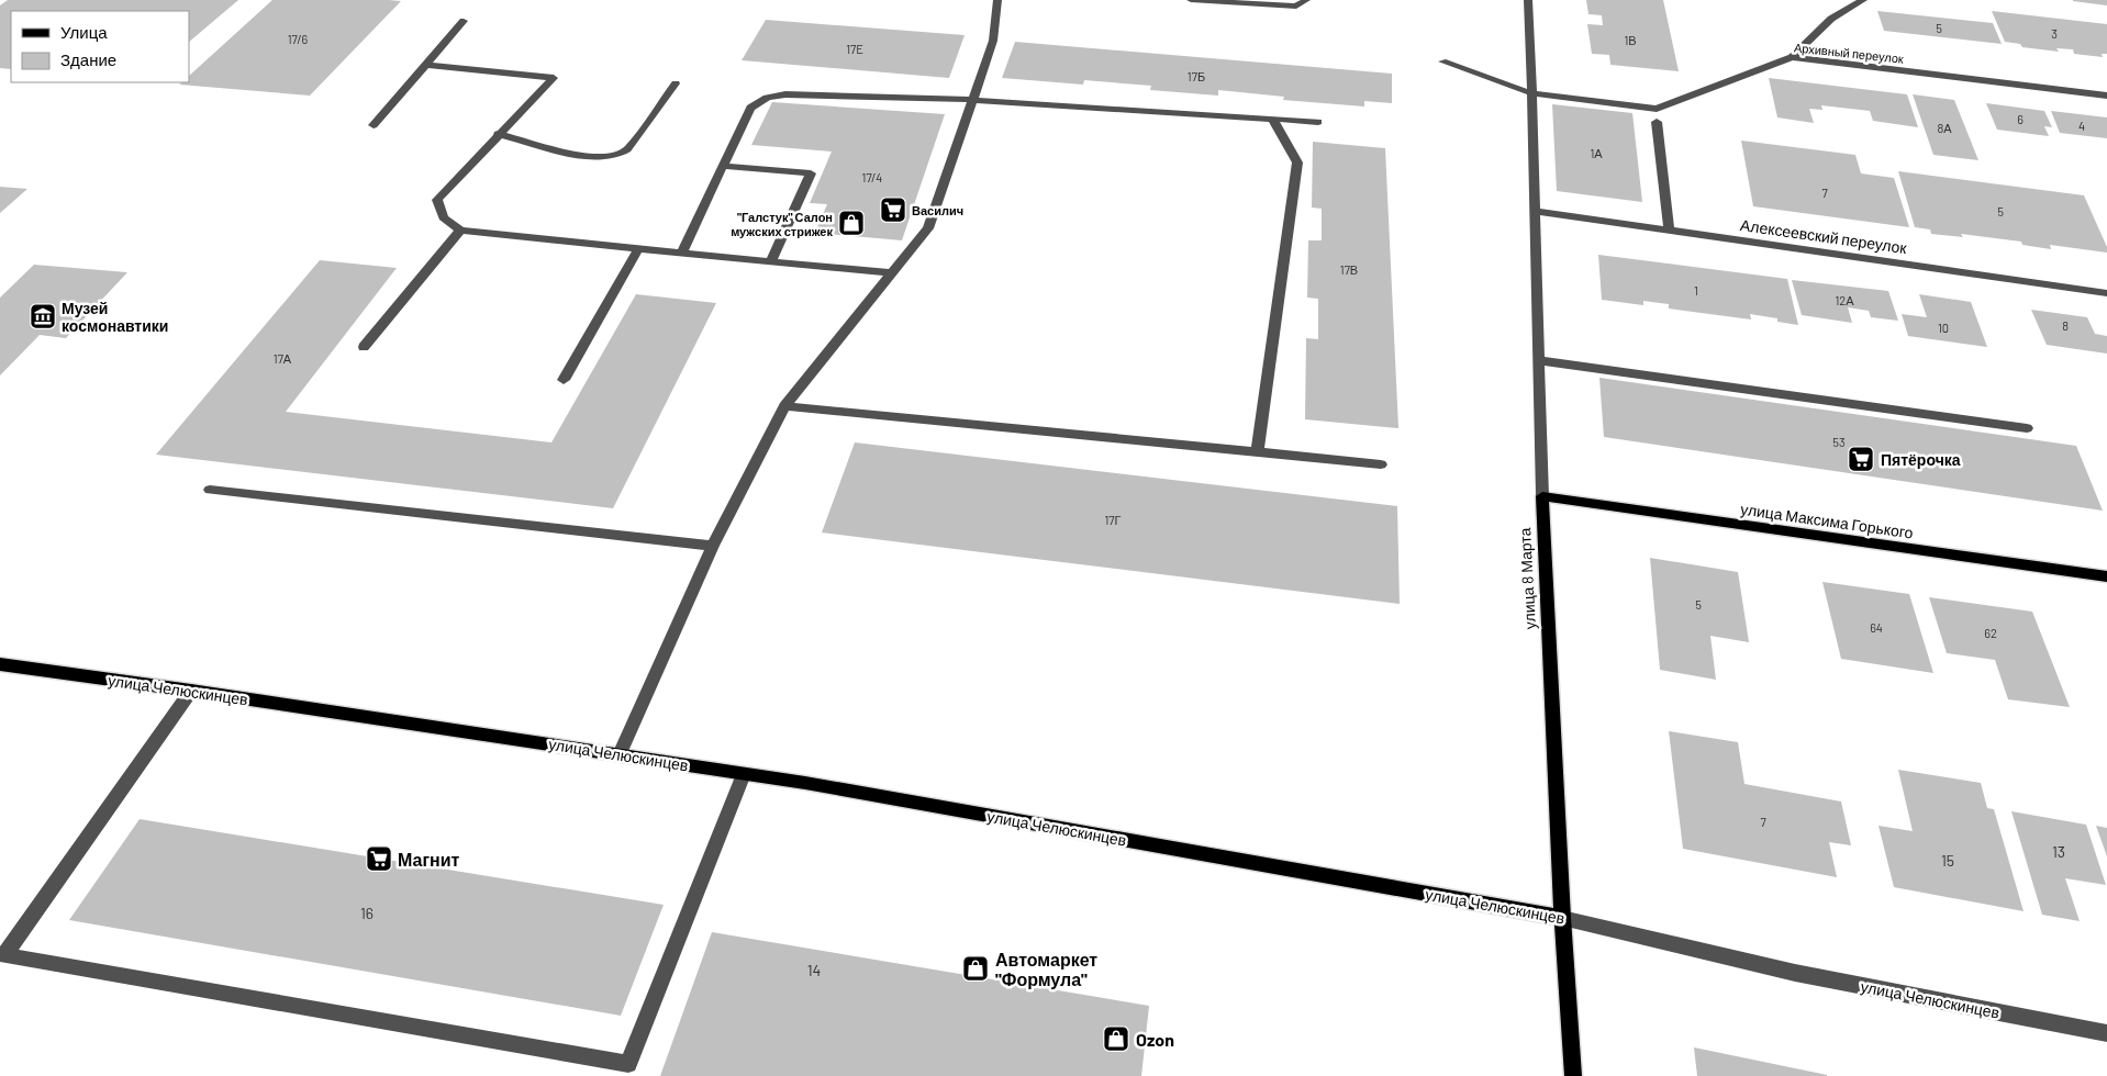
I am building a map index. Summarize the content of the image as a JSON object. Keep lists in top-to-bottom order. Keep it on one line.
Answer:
{"streets":{"main road":["улица Максима Горького","улица 8 Марта","улица Челюскинцев"],"street":["Архивный переулок","Алексеевский переулок"]},"crossings":[["Архивный переулок","улица 8 Марта"],["Алексеевский переулок","улица 8 Марта"],["улица Максима Горького","улица 8 Марта"],["улица 8 Марта","улица Челюскинцев"]],"places":{"supermarket":["Василич","Пятёрочка","Магнит"],"shop":["\"Галстук\" Салон мужских стрижек","Автомаркет \"Формула\"","Ozon"],"museum":["Музей космонавтики"]},"house_numbers":["5","3","17/6","1В","17E","17Б","6","4","8А","1А","17/4","7","5","17В","1","12А","8","10","17А","53","17Г","5","64","62","7","13","15","16","14"],"legend":["Улица","Здание"]}
